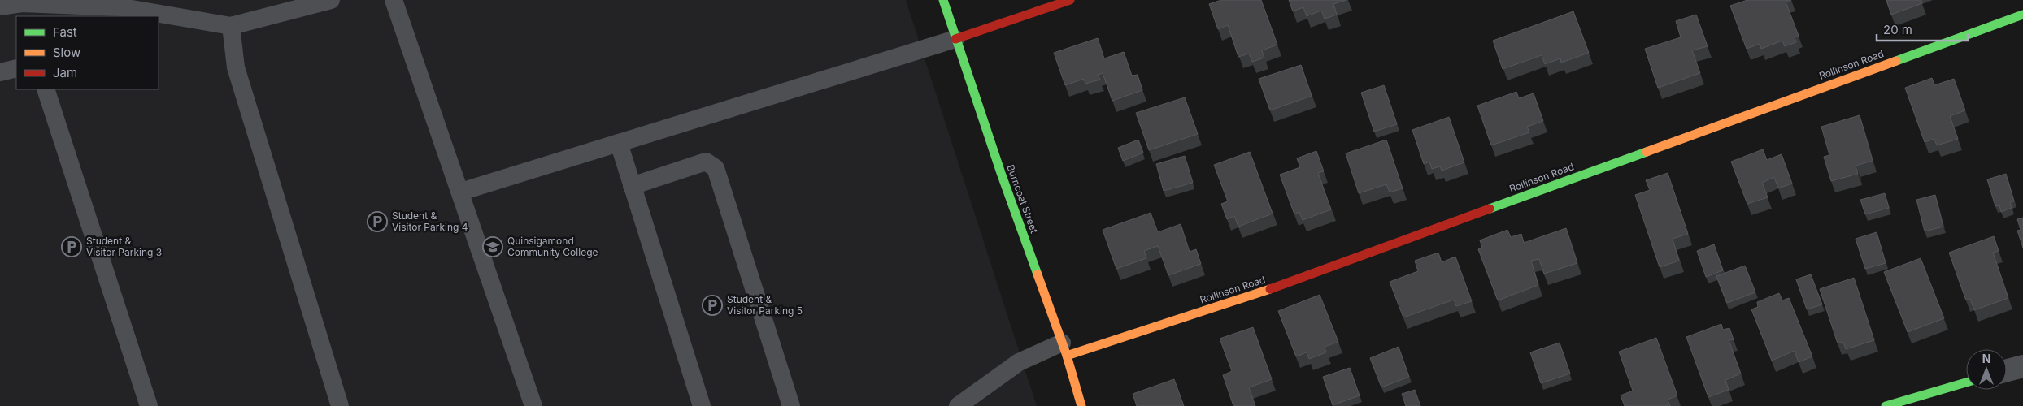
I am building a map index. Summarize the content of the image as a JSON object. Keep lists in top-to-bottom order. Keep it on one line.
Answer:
{"streets":{"street":["Rollinson Road","Burncoat Street"]},"crossings":[["Rollinson Road","Burncoat Street"]],"places":{"parking":["Student & Visitor Parking 4","Student & Visitor Parking 3","Student & Visitor Parking 5"],"school or university":["Quinsigamond Community College"]},"legend":["Fast","Slow","Jam"],"scale_bar":"20 m","north":"top"}
